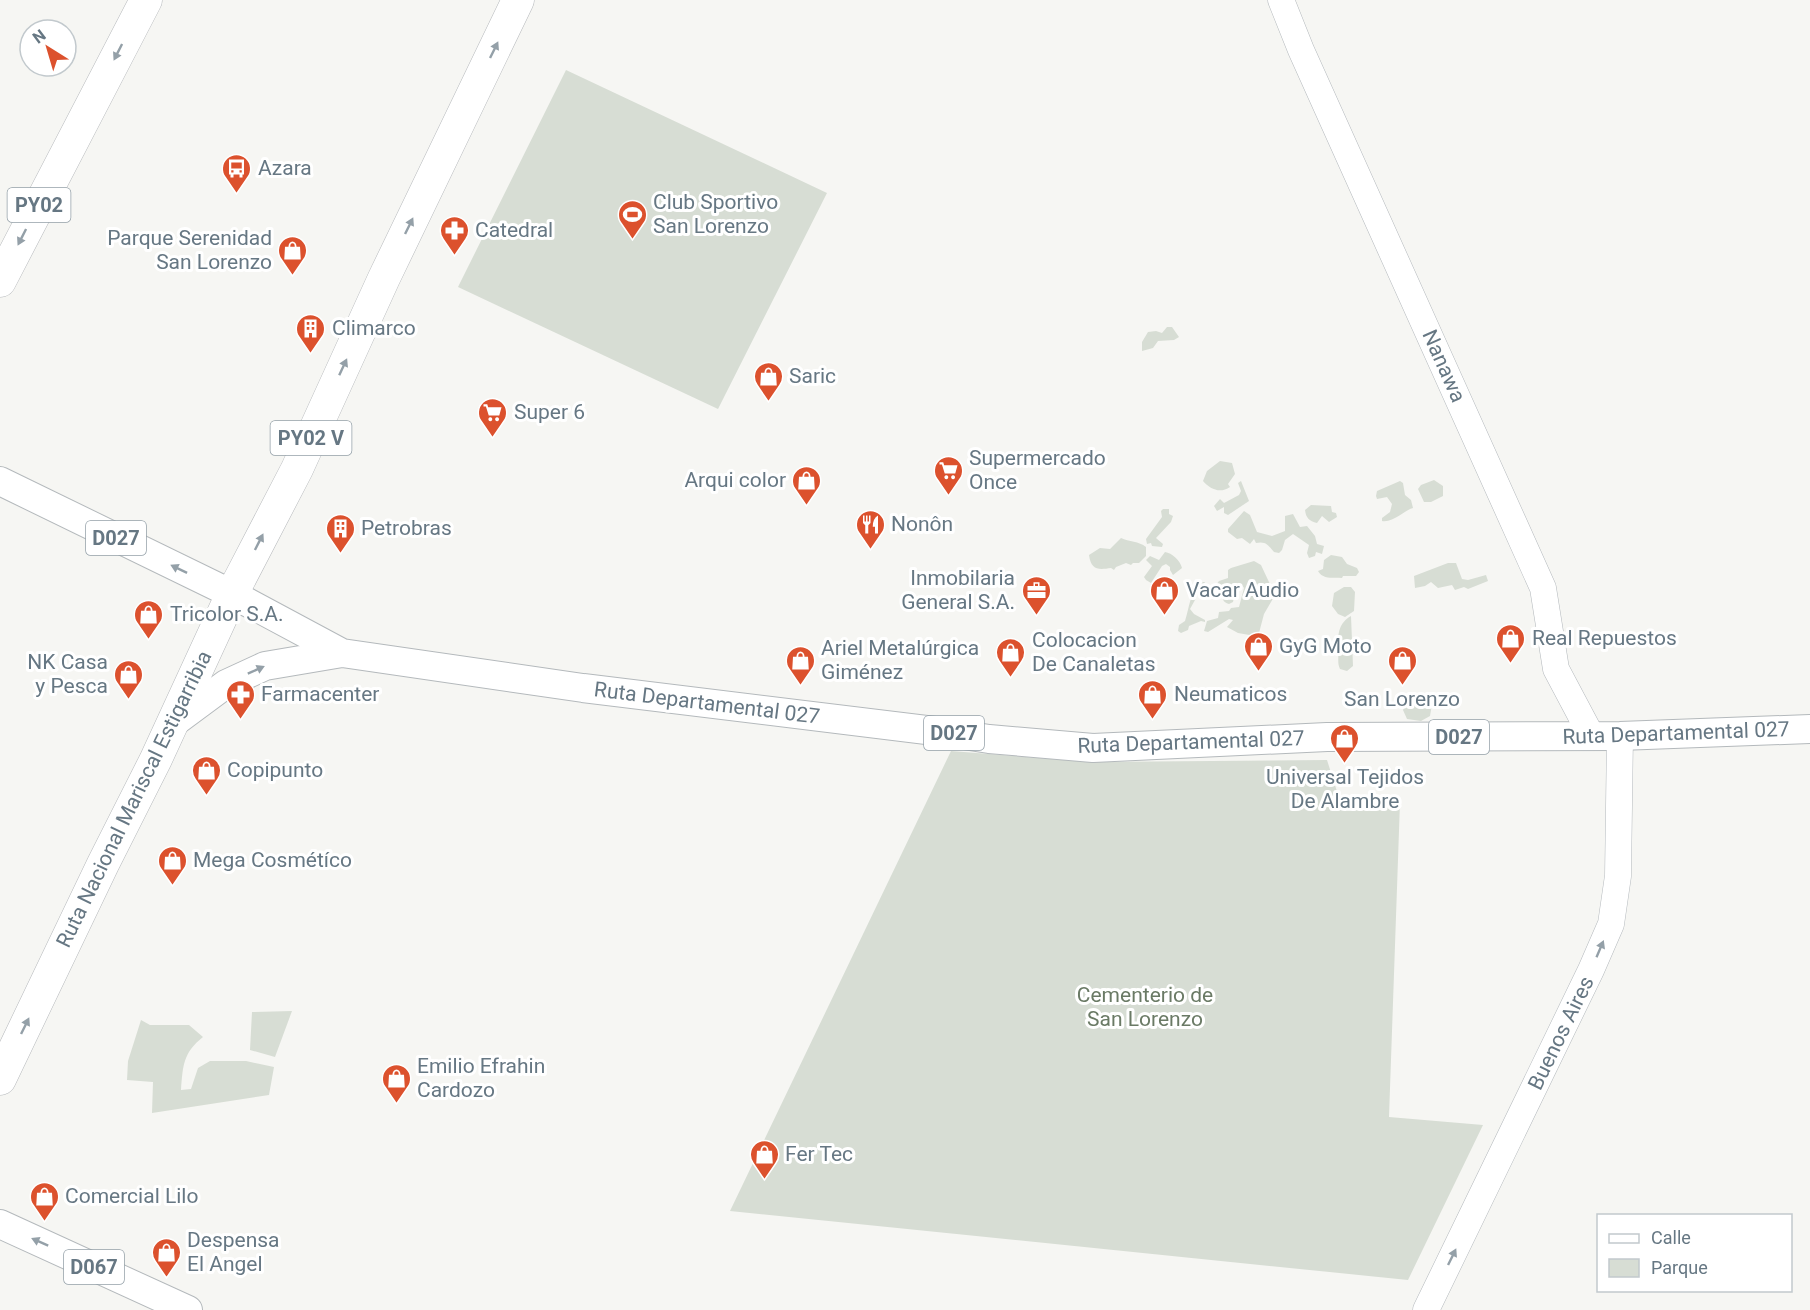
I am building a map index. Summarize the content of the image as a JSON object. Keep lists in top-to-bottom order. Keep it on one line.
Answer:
{"streets":{"highway":["PY02","PY02 V","Ruta Nacional Mariscal Estigarribia"],"main road":["D027","Ruta Departamental 027","D067"],"street":["Nanawa","Buenos Aires"]},"crossings":[["Nanawa","Ruta Departamental 027"],["D027","Ruta Departamental 027"],["D027","Ruta Nacional Mariscal Estigarribia"],["Ruta Departamental 027","Ruta Nacional Mariscal Estigarribia"],["Ruta Departamental 027","Buenos Aires"]],"one_way":["Ruta Nacional Mariscal Estigarribia","Buenos Aires"],"parks":["Cementerio de San Lorenzo"],"places":{"bus stop":["Azara"],"sports":["Club Sportivo San Lorenzo"],"pharmacy":["Catedral","Farmacenter"],"shop":["Parque Serenidad San Lorenzo","Saric","Arqui color","Vacar Audio","Tricolor S.A.","Real Repuestos","GyG Moto","Colocacion De Canaletas","Ariel Metalúrgica Giménez","San Lorenzo","NK Casa y Pesca","Neumaticos","Universal Tejidos De Alambre","Copipunto","Mega Cosmétíco","Emilio Efrahin Cardozo","Fer Tec","Comercial Lilo","Despensa El Angel"],"building":["Climarco","Petrobras"],"supermarket":["Super 6","Supermercado Once"],"restaurant":["Nonôn"],"office":["Inmobilaria General S.A."]},"legend":["Calle","Parque"],"north":"top left"}
